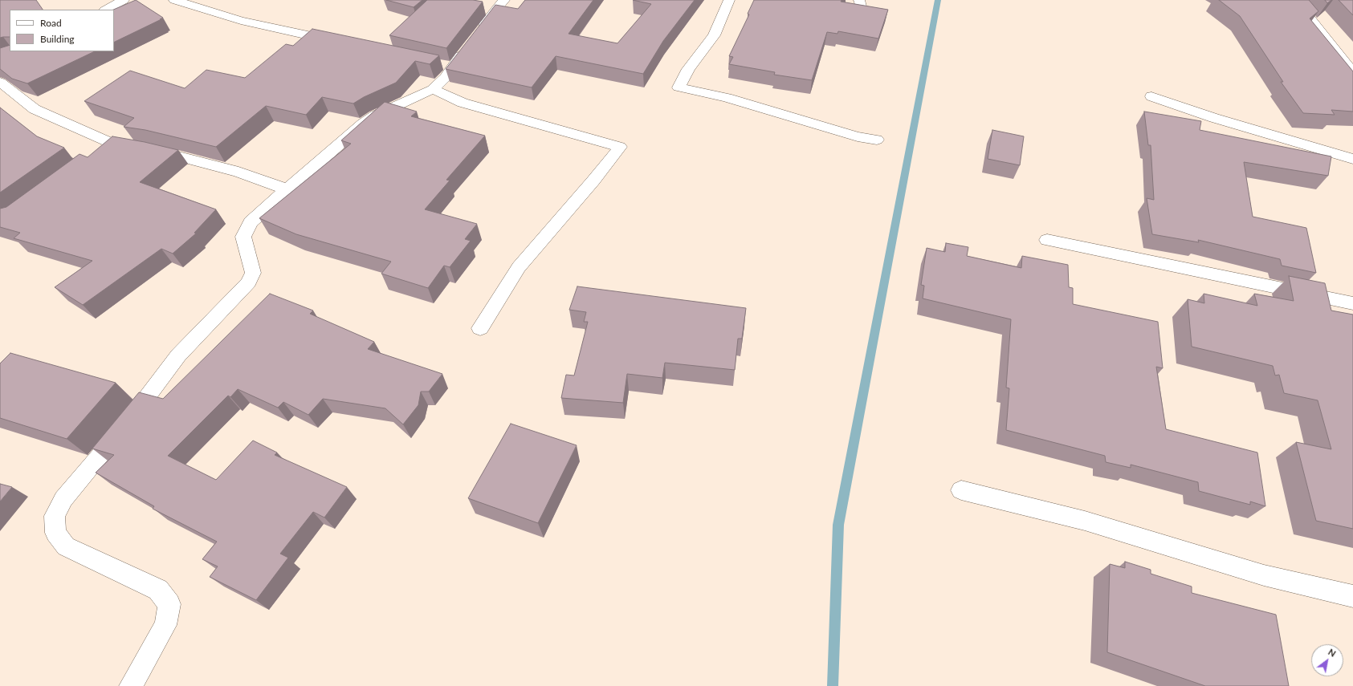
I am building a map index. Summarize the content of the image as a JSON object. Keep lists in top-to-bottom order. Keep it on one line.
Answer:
{"legend":["Road","Building"],"north":"top right"}
